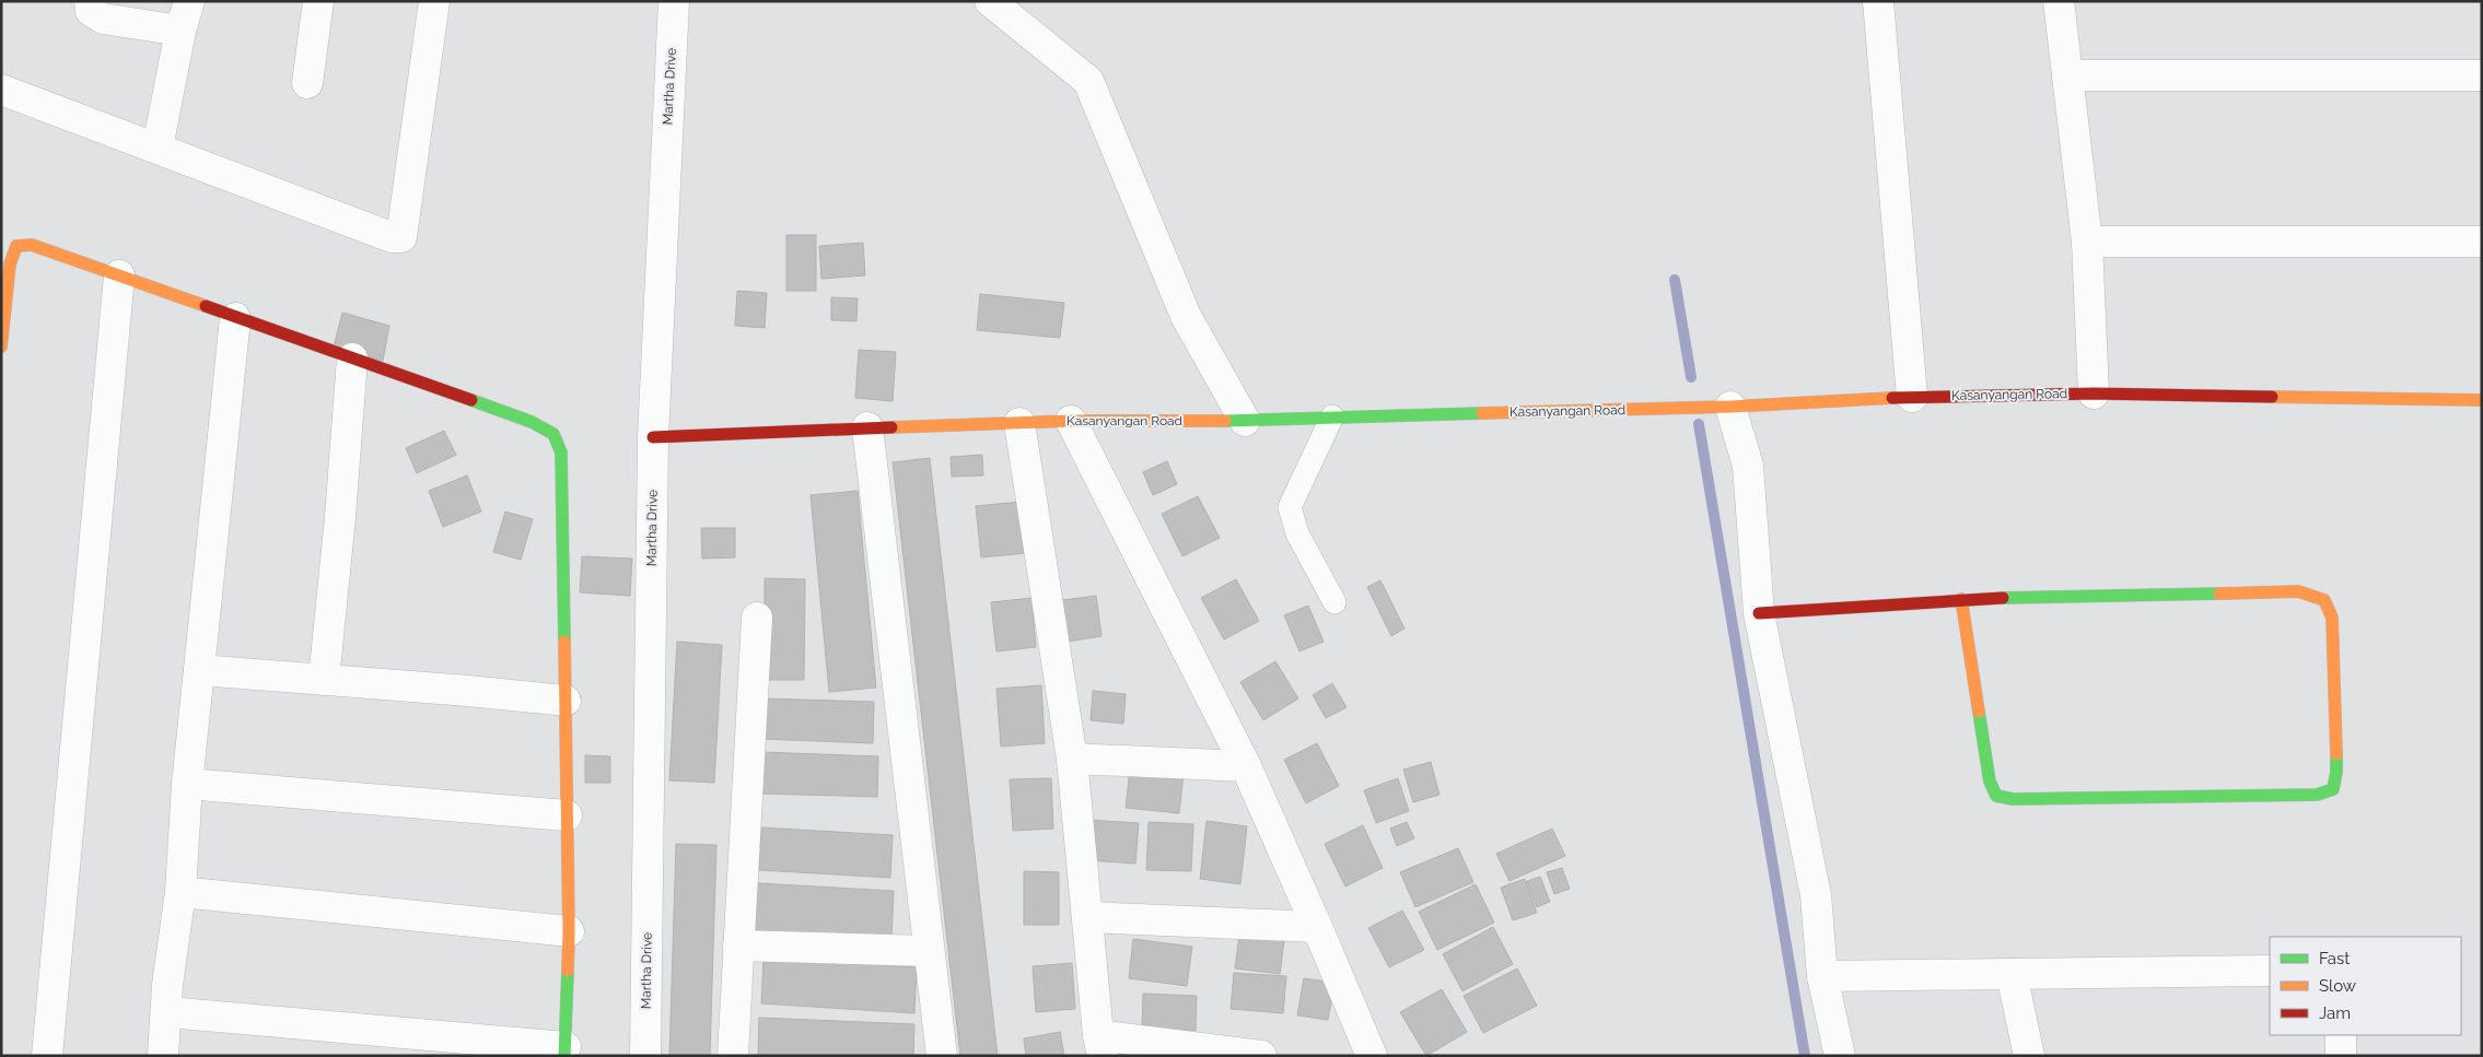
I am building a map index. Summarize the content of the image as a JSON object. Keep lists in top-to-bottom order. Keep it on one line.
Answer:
{"streets":{"street":["Martha Drive","Kasanyangan Road"]},"crossings":[["Martha Drive","Kasanyangan Road"]],"legend":["Fast","Slow","Jam"]}
